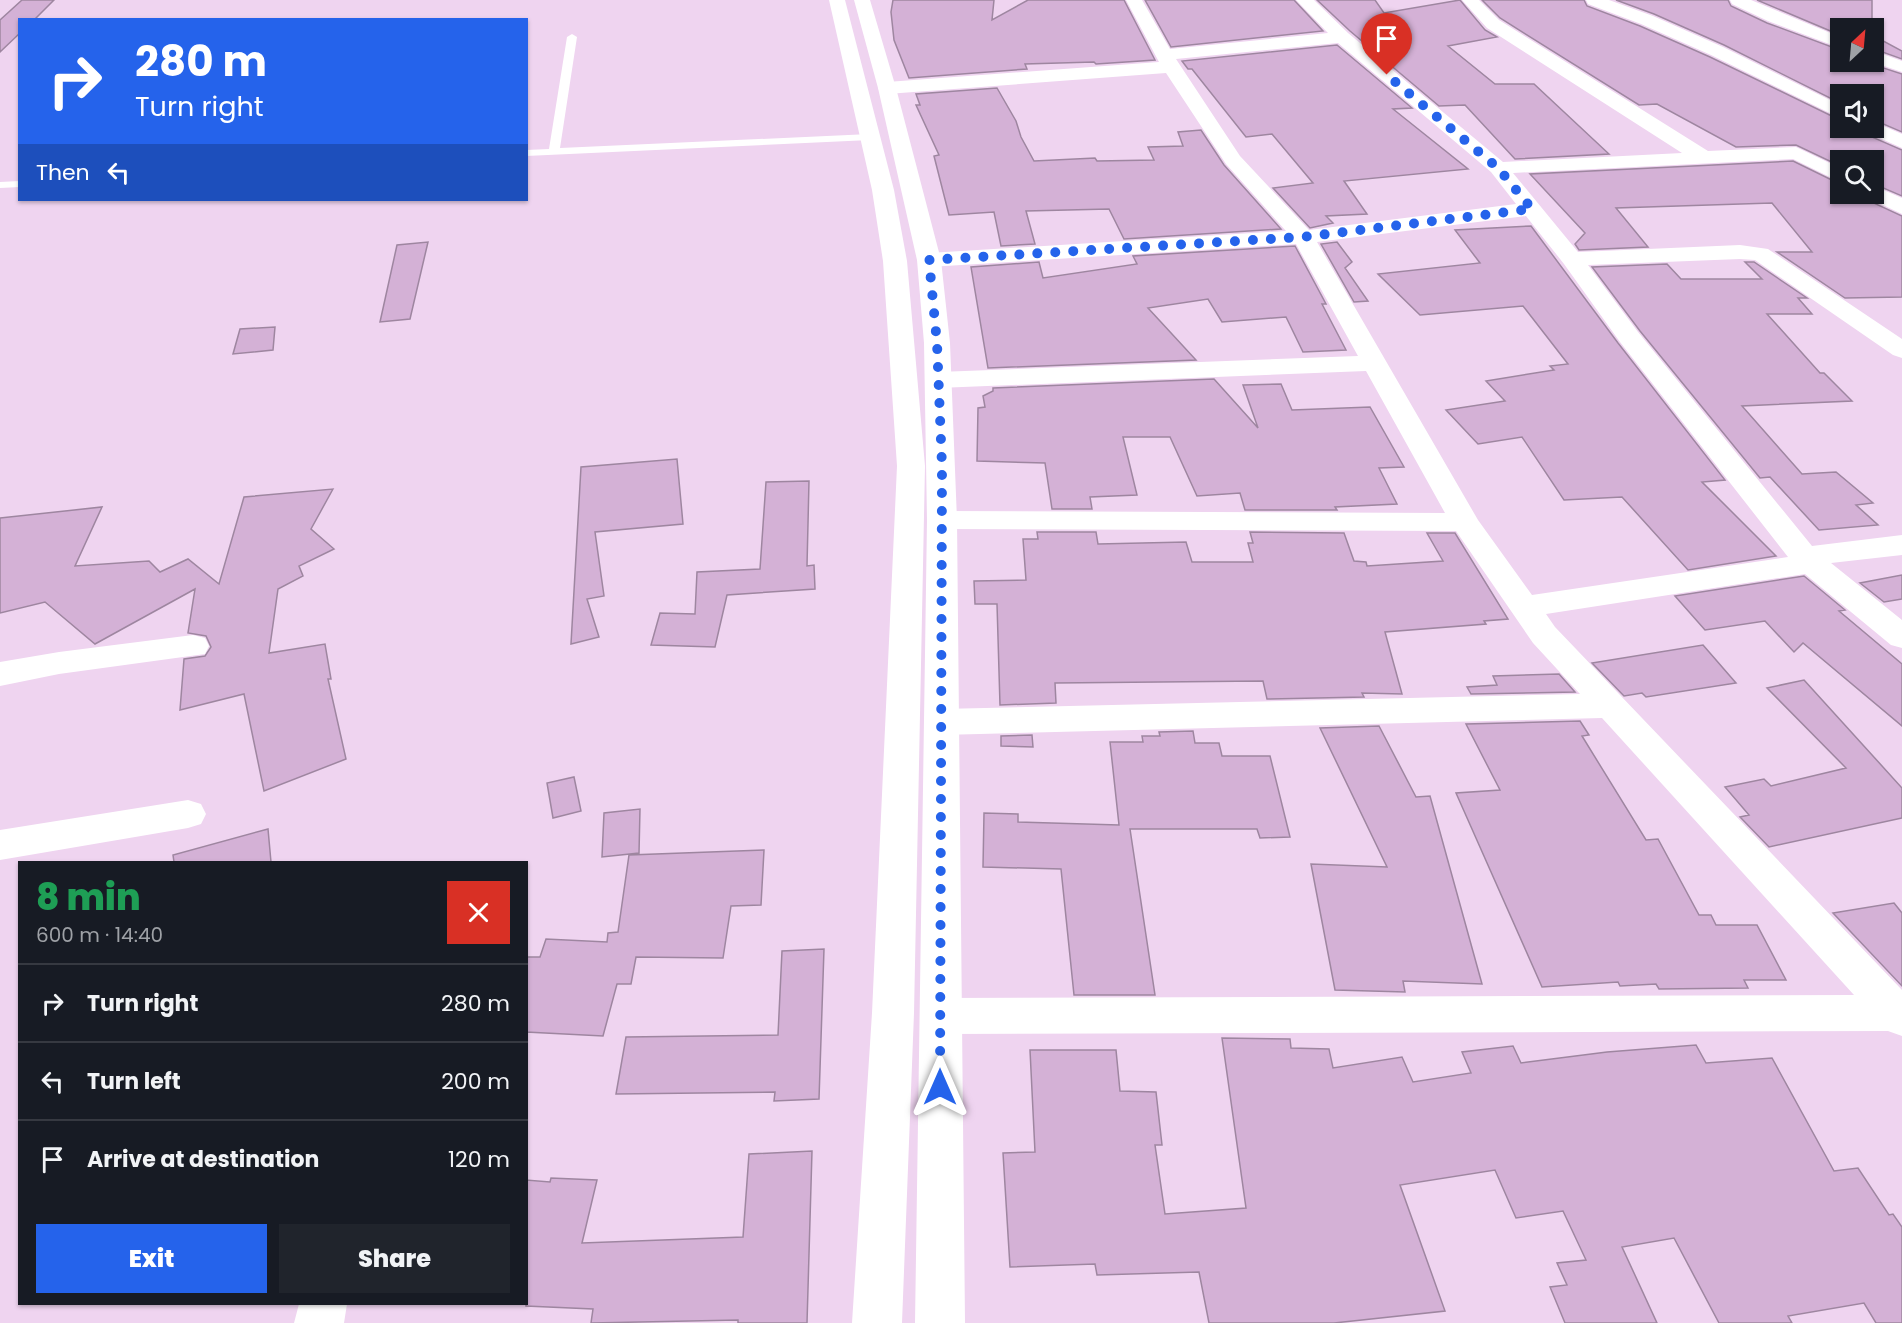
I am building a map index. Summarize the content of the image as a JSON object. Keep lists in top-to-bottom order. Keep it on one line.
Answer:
{"north":"top right","page":{"turn":["280 m","Turn right"],"then":"Then","heading":["8 min","600 m · 14:40"],"list":[{"name":"Turn right","value":"280 m"},{"name":"Turn left","value":"200 m"},{"name":"Arrive at destination","value":"120 m"}],"buttons":["Exit","Share"]}}
